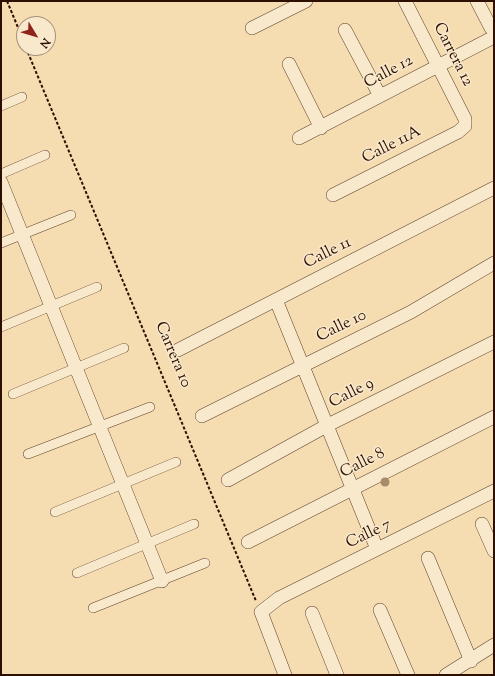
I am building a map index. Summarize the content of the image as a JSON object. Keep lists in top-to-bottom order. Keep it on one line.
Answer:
{"streets":{"street":["Carrera 12","Calle 12","Calle 11A","Calle 11","Calle 10","Calle 9","Calle 8","Calle 7"],"path":["Carrera 10"]},"crossings":[["Carrera 12","Calle 12"],["Carrera 12","Calle 11A"],["Carrera 10","Calle 7"]],"north":"bottom right"}
